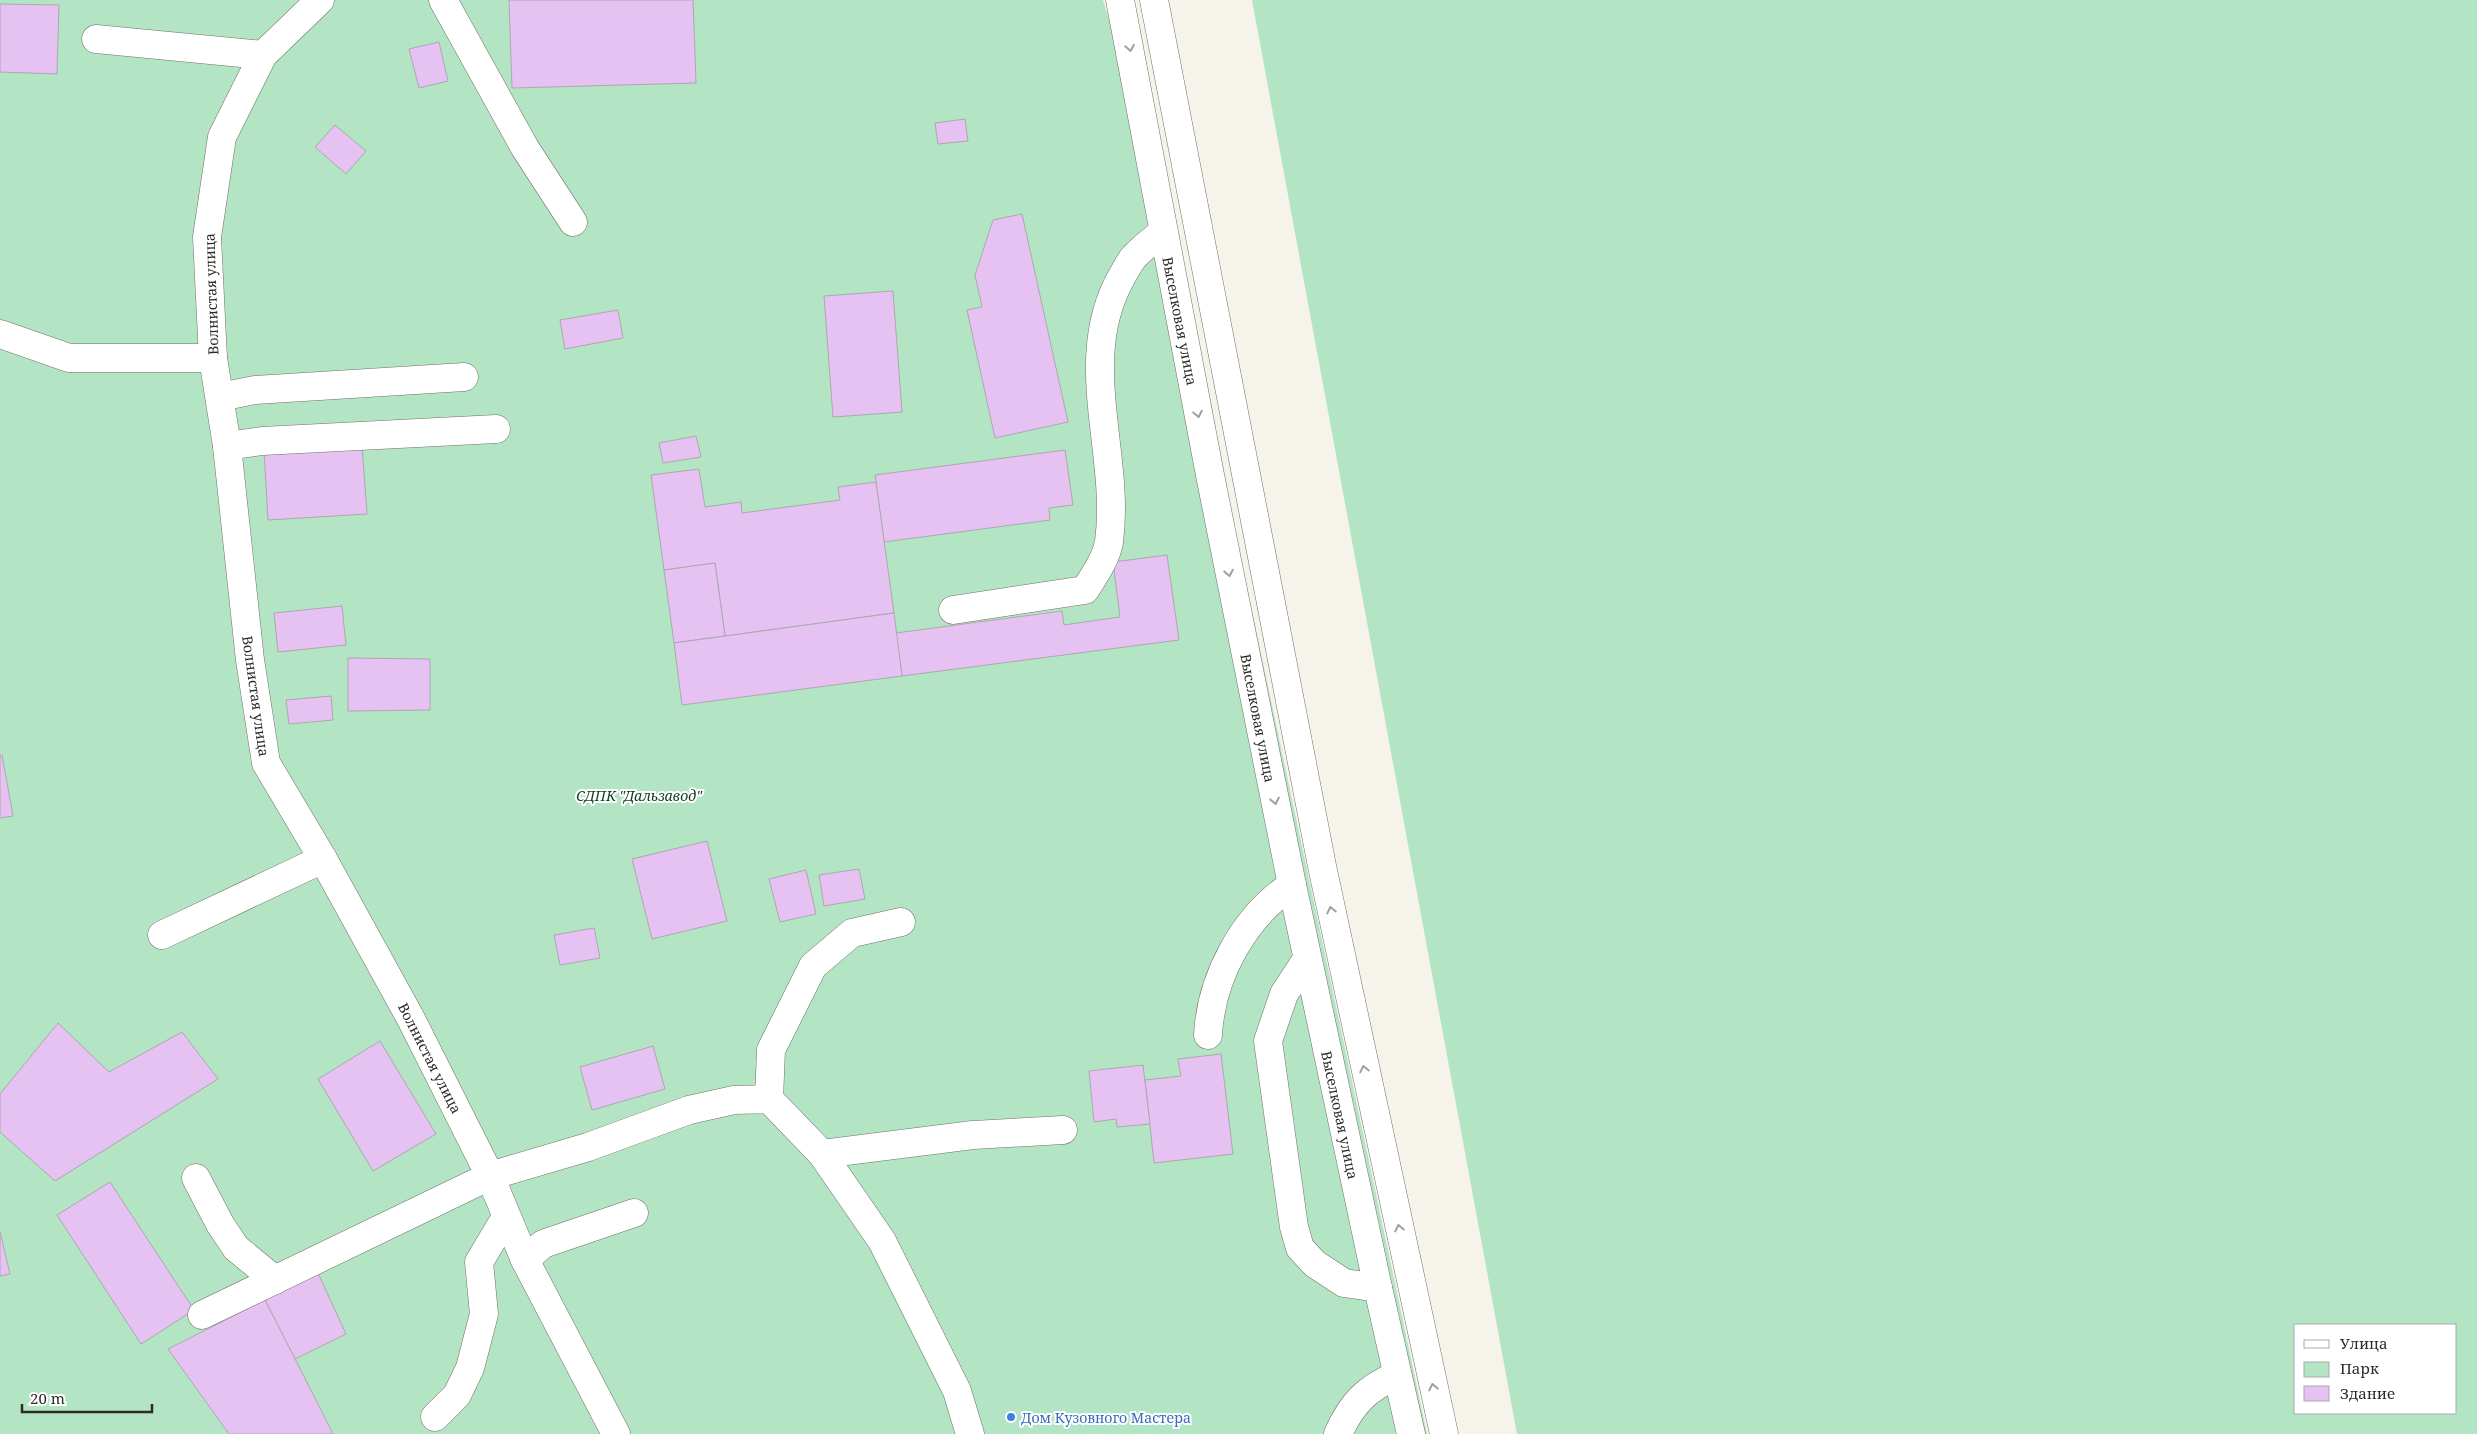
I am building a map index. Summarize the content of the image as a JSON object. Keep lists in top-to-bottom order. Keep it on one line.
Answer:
{"streets":{"main road":["Волнистая улица","Выселковая улица"]},"parks":["СДПК \"Дальзавод\""],"places":["Дом Кузовного Мастера"],"legend":["Улица","Парк","Здание"],"scale_bar":"20 m"}
